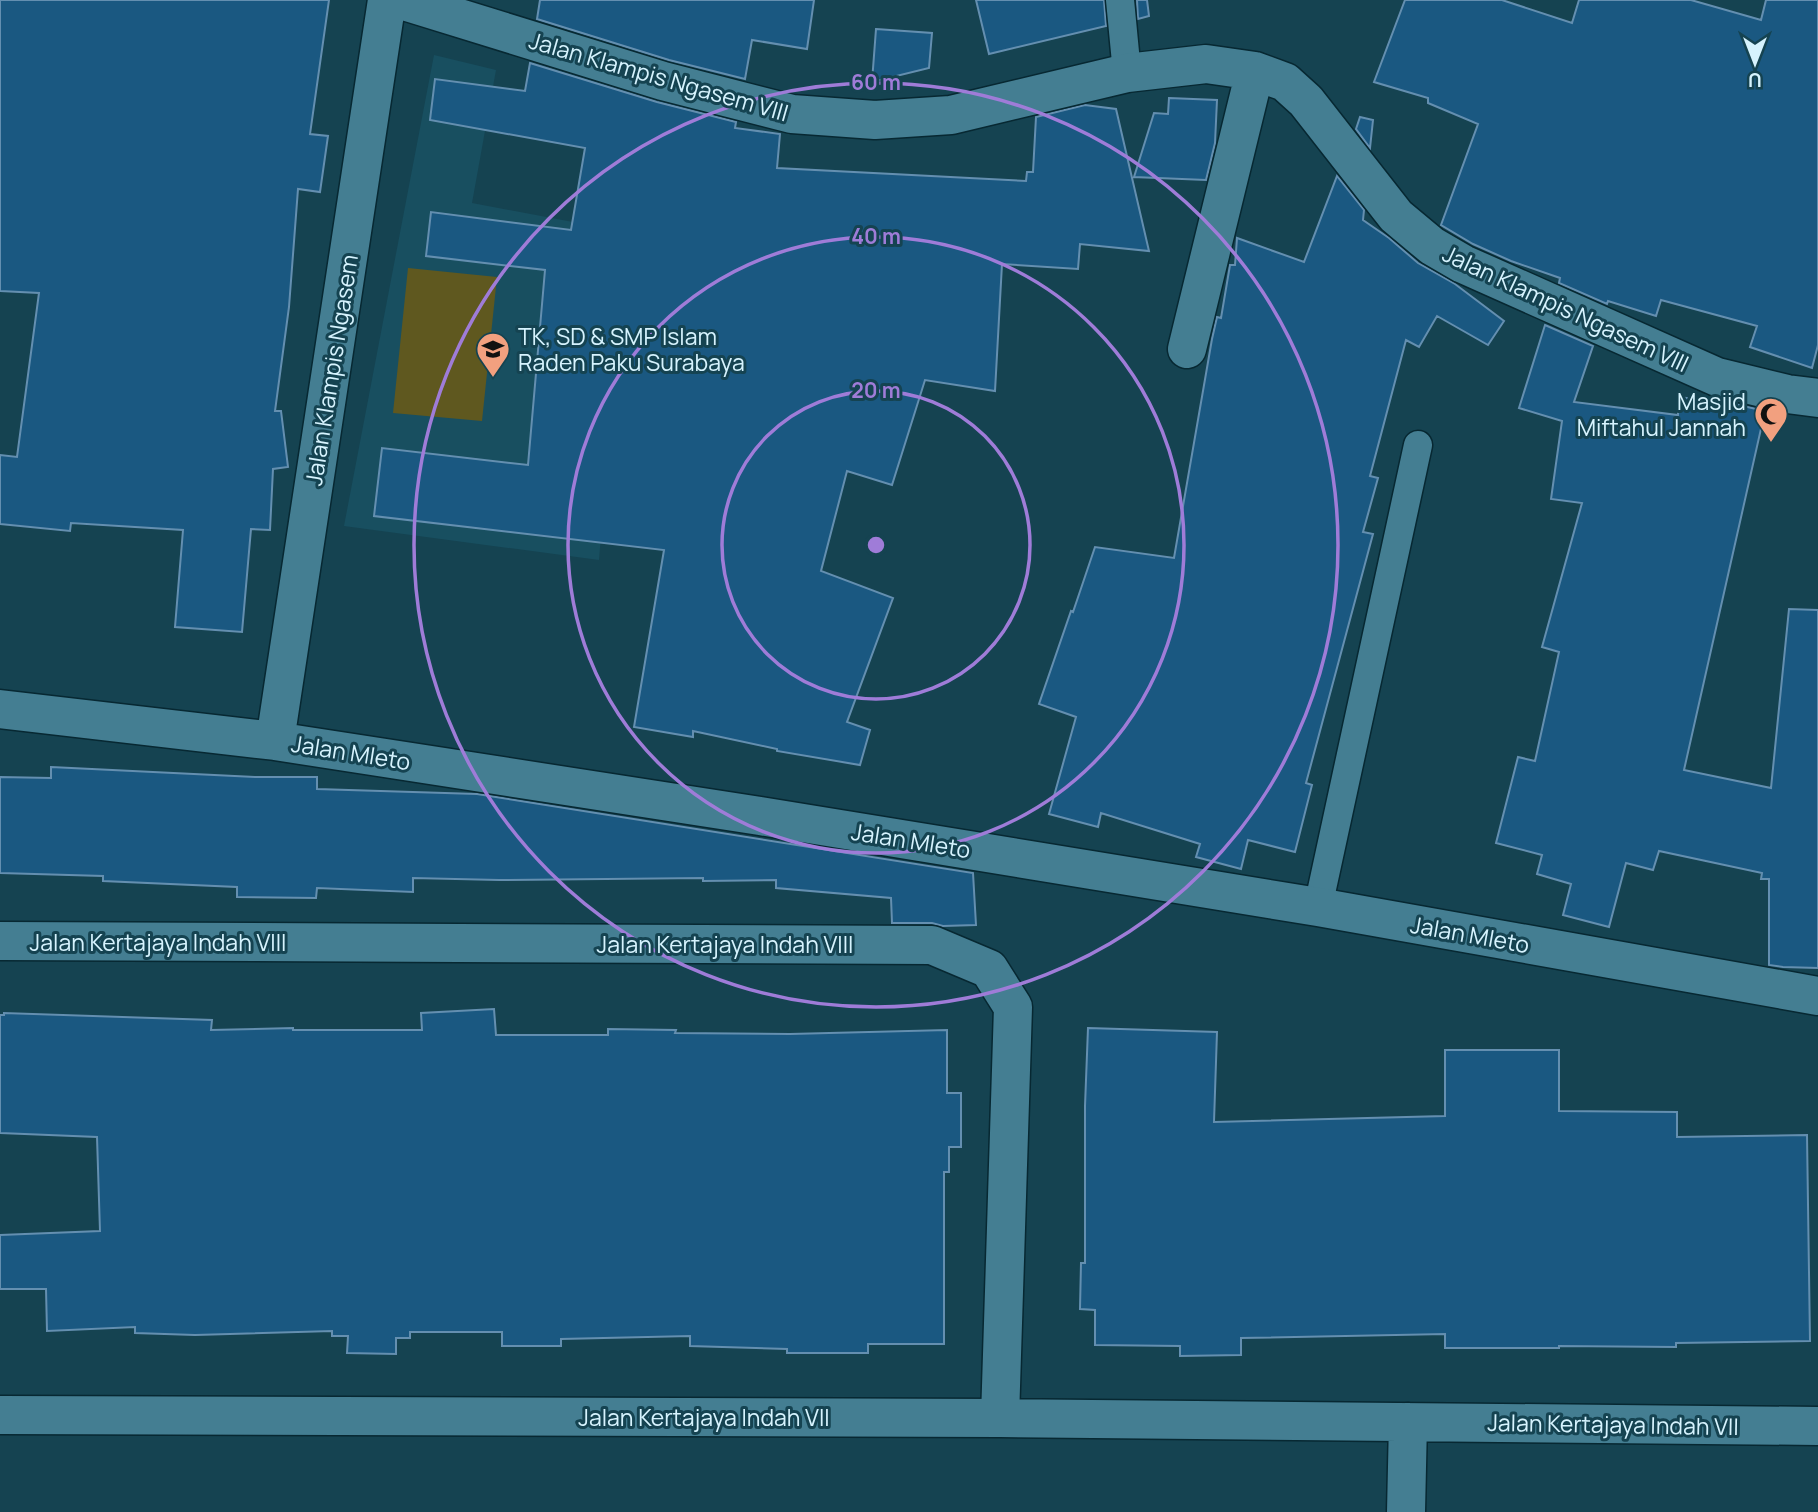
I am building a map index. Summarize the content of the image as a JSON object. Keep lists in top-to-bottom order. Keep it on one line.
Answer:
{"streets":{"street":["Jalan Klampis Ngasem VIII","Jalan Klampis Ngasem","Jalan Mleto","Jalan Kertajaya Indah VIII","Jalan Kertajaya Indah VII"]},"crossings":[["Jalan Klampis Ngasem","Jalan Mleto"],["Jalan Kertajaya Indah VIII","Jalan Kertajaya Indah VII"]],"places":{"school or university":["TK, SD & SMP Islam Raden Paku Surabaya"],"mosque":["Masjid Miftahul Jannah"]},"north":"bottom","rings":["60 m","40 m","20 m"]}
